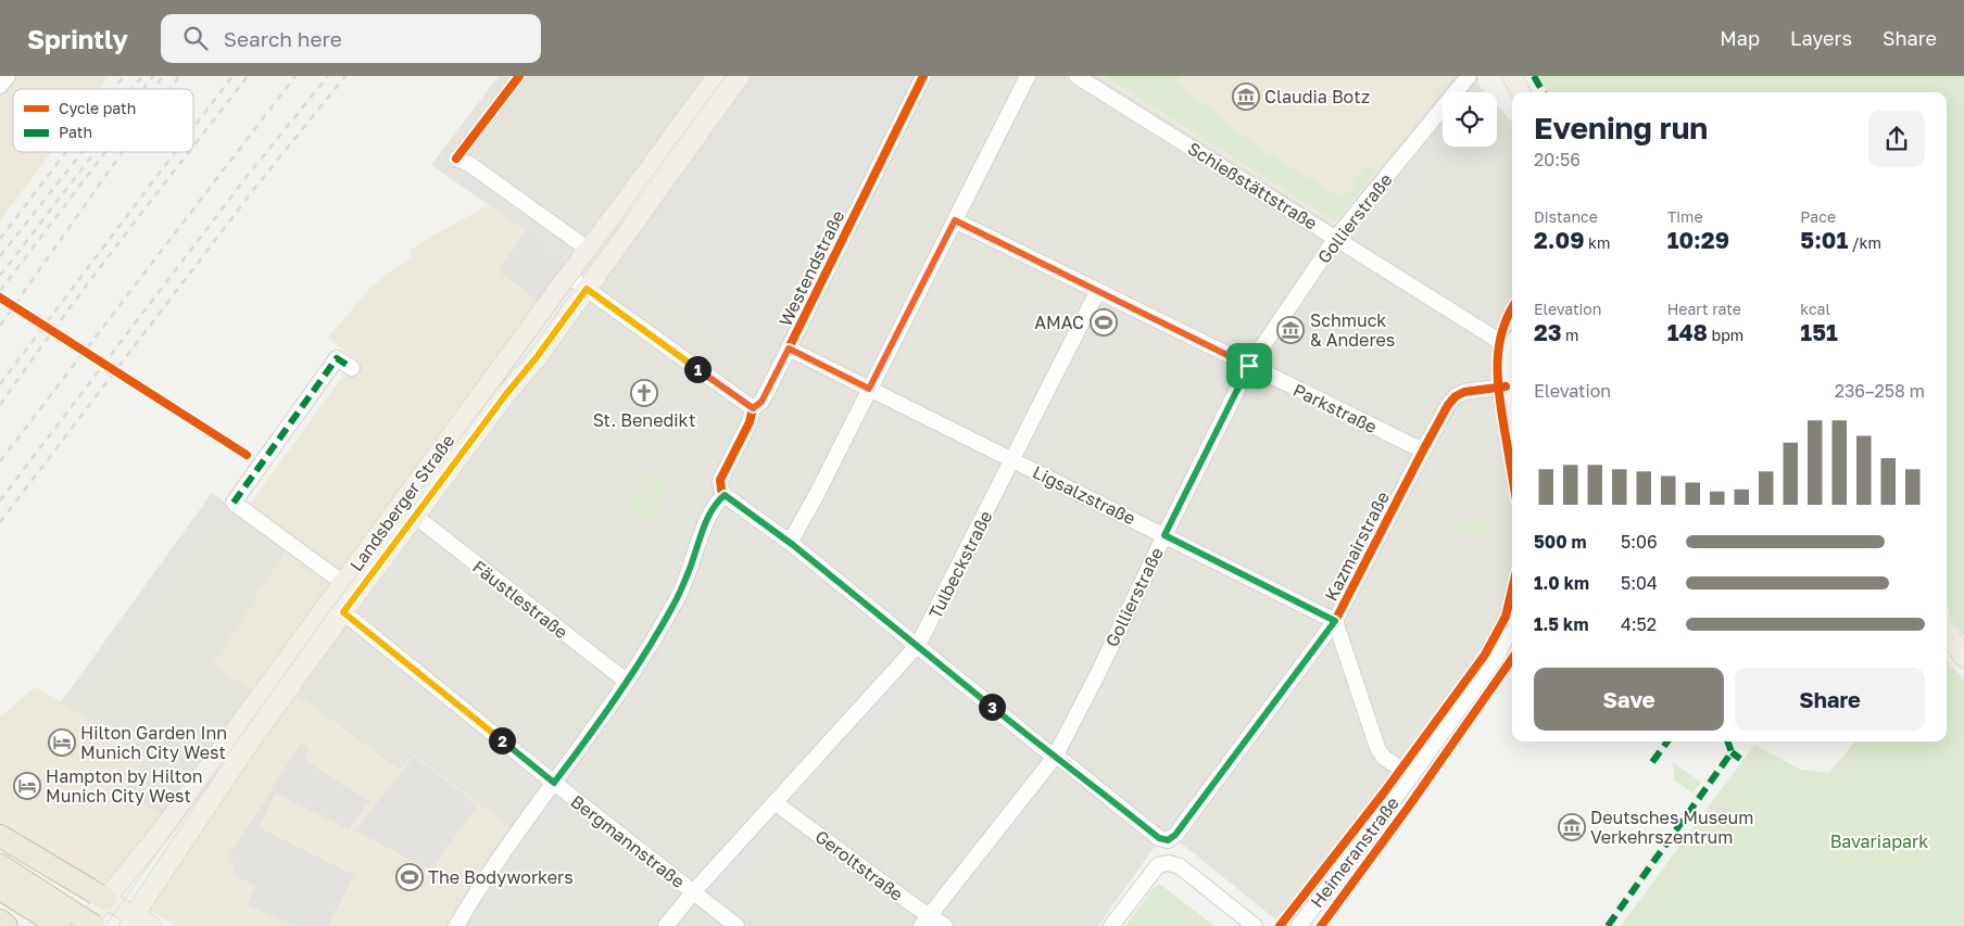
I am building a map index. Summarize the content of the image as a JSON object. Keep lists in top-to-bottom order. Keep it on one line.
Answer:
{"streets":{"main road":["Landsberger Straße"],"street":["Schießstättstraße","Gollierstraße","Westendstraße","Parkstraße","Ligsalzstraße","Kazmairstraße","Tulbeckstraße","Fäustlestraße","Bergmannstraße","Heimeranstraße","Geroltstraße"]},"crossings":[["Schießstättstraße","Gollierstraße"],["Gollierstraße","Parkstraße"],["Gollierstraße","Ligsalzstraße"],["Gollierstraße","Kazmairstraße"],["Gollierstraße","Geroltstraße"],["Westendstraße","Ligsalzstraße"],["Westendstraße","Fäustlestraße"],["Westendstraße","Bergmannstraße"],["Parkstraße","Kazmairstraße"],["Parkstraße","Tulbeckstraße"],["Ligsalzstraße","Kazmairstraße"],["Ligsalzstraße","Tulbeckstraße"],["Landsberger Straße","Fäustlestraße"],["Landsberger Straße","Bergmannstraße"],["Tulbeckstraße","Bergmannstraße"],["Tulbeckstraße","Geroltstraße"]],"parks":["Bavariapark"],"places":{"museum":["Claudia Botz","Schmuck & Anderes","Deutsches Museum Verkehrszentrum"],"sports":["AMAC","The Bodyworkers"],"church":["St. Benedikt"],"hotel":["Hilton Garden Inn Munich City West","Hampton by Hilton Munich City West"]},"legend":["Cycle path","Path"],"page":{"header":"Sprintly","search":"Search here","nav":["Map","Layers","Share"],"heading":["Evening run","20:56"],"stats":[["Distance","2.09 km"],["Time","10:29"],["Pace","5:01 /km"],["Elevation","23 m"],["Heart rate","148 bpm"],["kcal","151"]],"pins":["1","3","2"],"chart":["Elevation","236–258 m"],"list":[{"name":"500 m","note":"5:06"},{"name":"1.0 km","note":"5:04"},{"name":"1.5 km","note":"4:52"}],"buttons":["Save","Share"]}}
